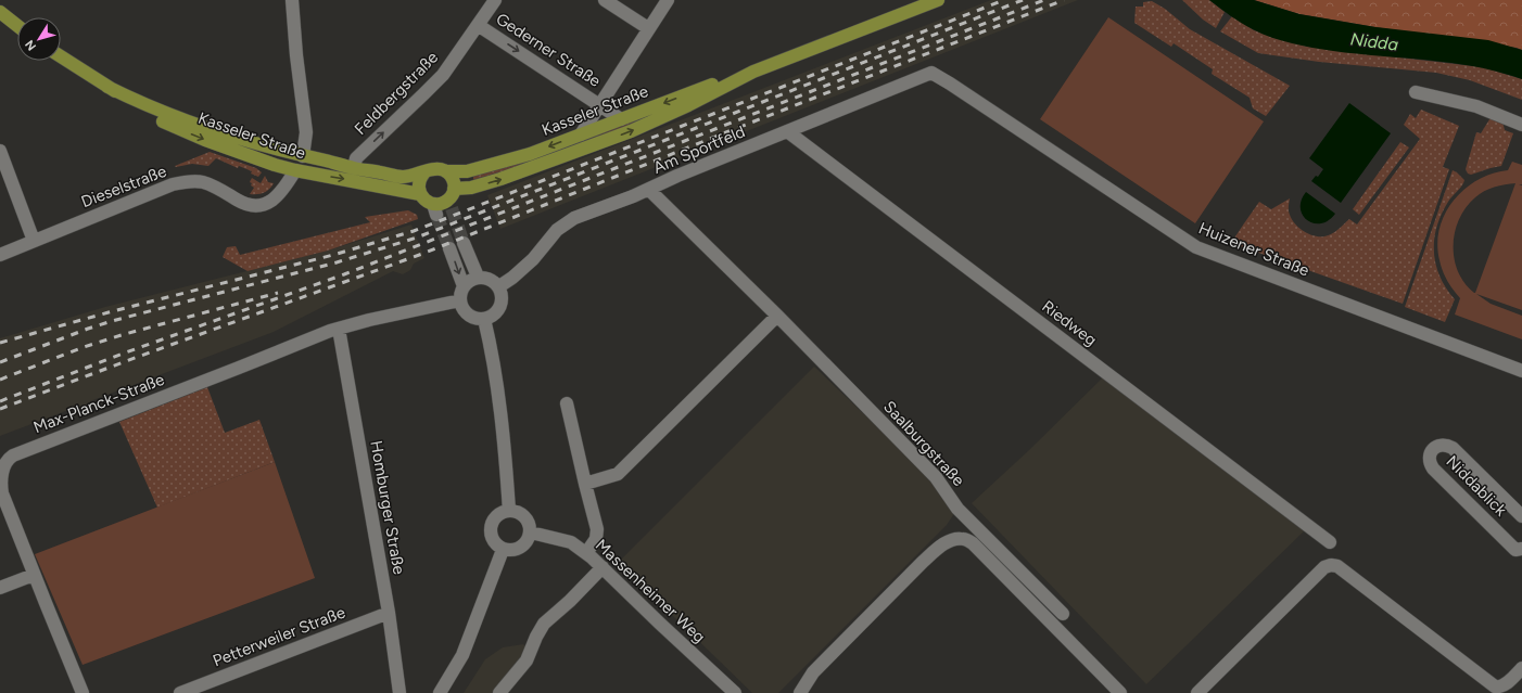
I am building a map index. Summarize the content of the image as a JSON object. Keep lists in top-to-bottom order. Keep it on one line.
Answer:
{"streets":{"main road":["Kasseler Straße"],"street":["Gederner Straße","Feldbergstraße","Am Sportfeld","Dieselstraße","Huizener Straße","Riedweg","Max-Planck-Straße","Saalburgstraße","Niddablick","Homburger Straße","Massenheimer Weg","Petterweiler Straße"]},"crossings":[["Gederner Straße","Feldbergstraße"],["Gederner Straße","Kasseler Straße"],["Feldbergstraße","Kasseler Straße"],["Kasseler Straße","Dieselstraße"],["Am Sportfeld","Huizener Straße"],["Am Sportfeld","Riedweg"],["Am Sportfeld","Max-Planck-Straße"],["Am Sportfeld","Saalburgstraße"],["Max-Planck-Straße","Homburger Straße"],["Homburger Straße","Petterweiler Straße"]],"one_way":["Feldbergstraße"],"water":["Nidda"],"north":"bottom left"}
